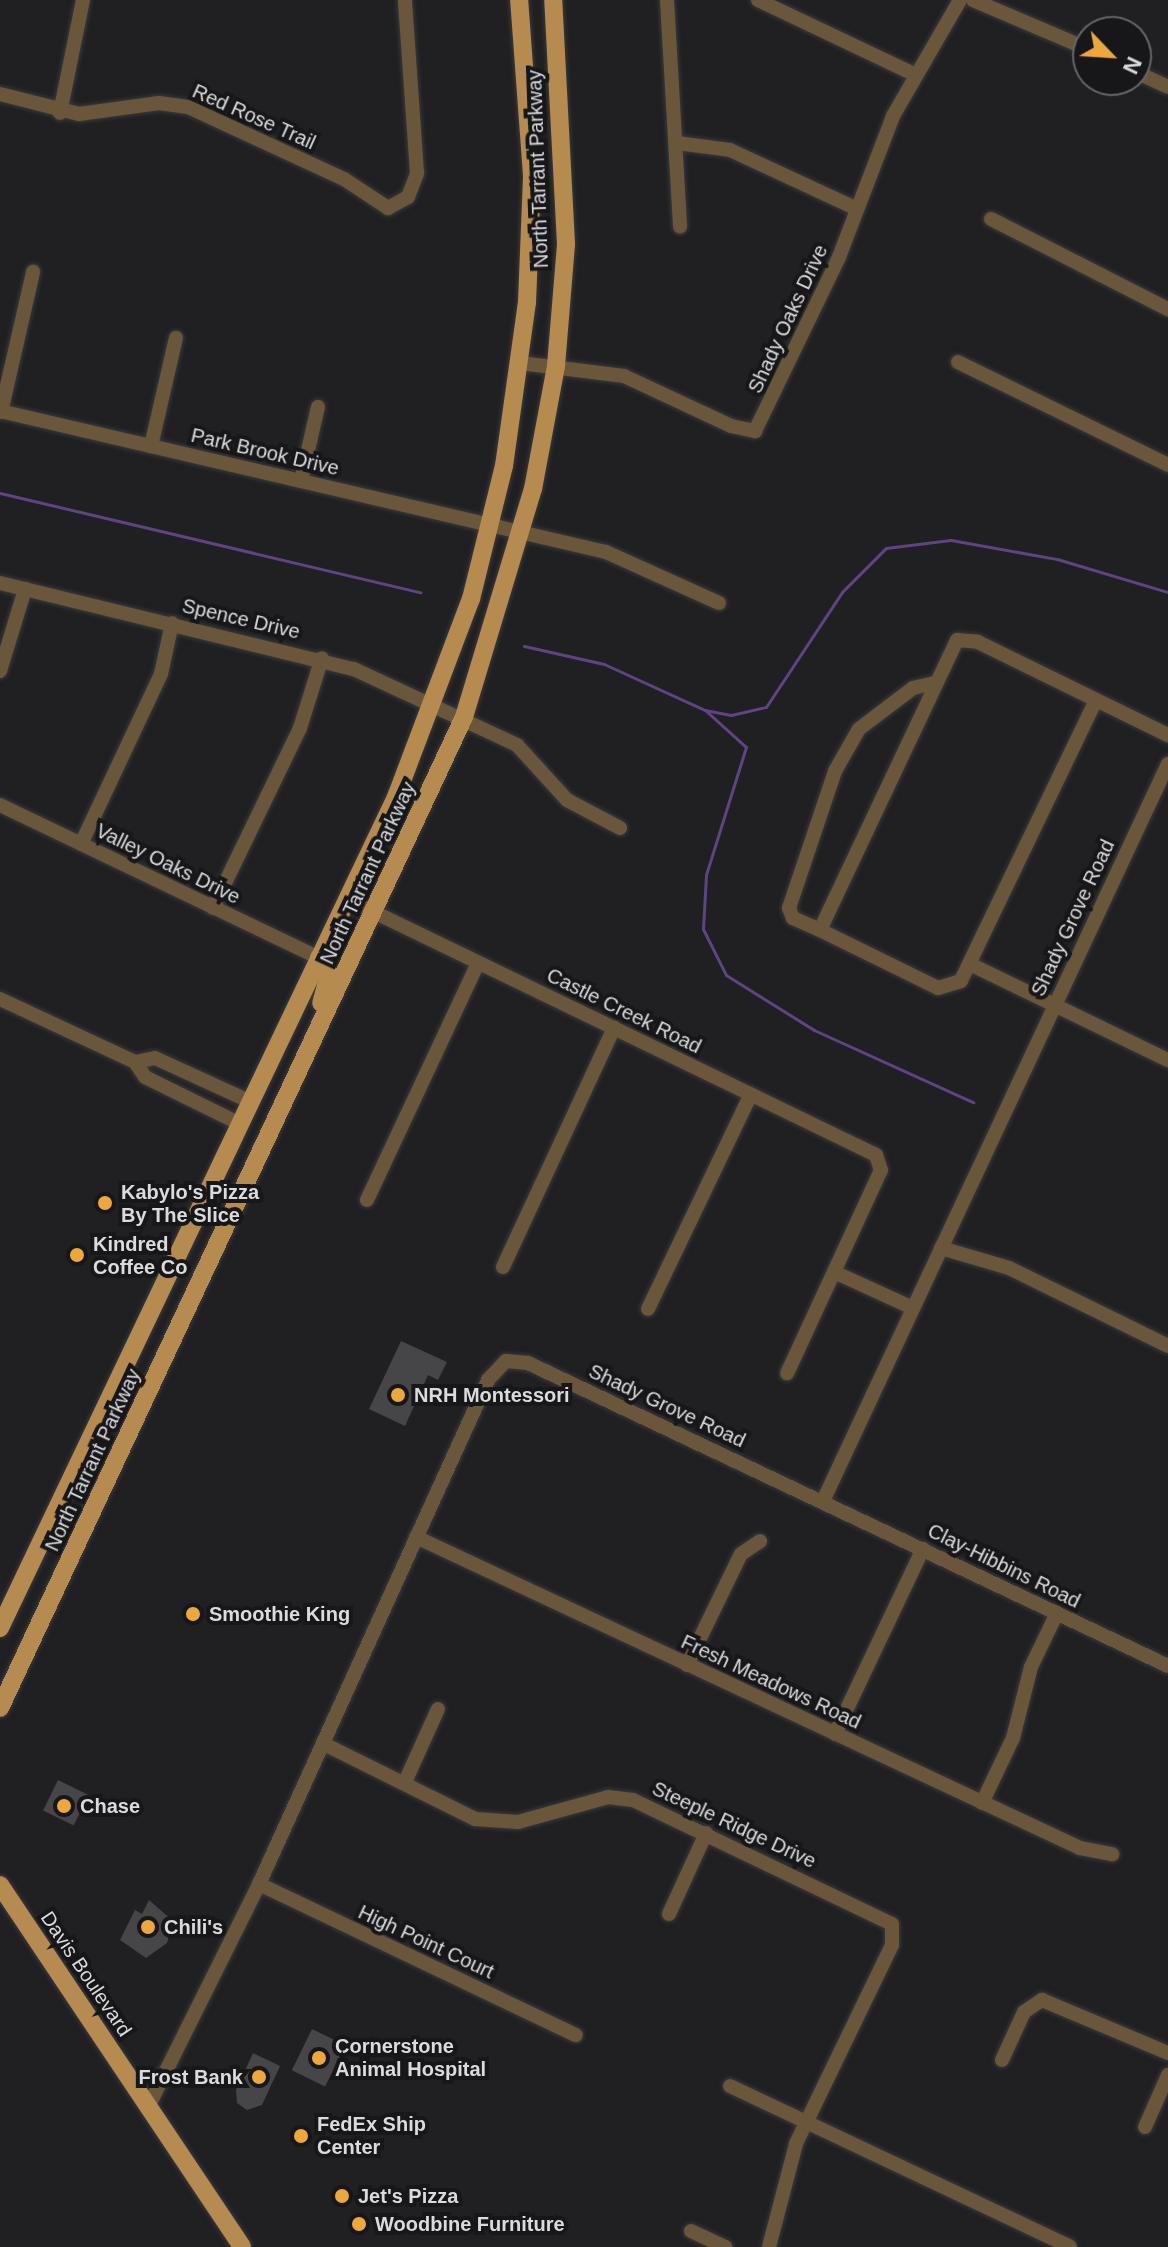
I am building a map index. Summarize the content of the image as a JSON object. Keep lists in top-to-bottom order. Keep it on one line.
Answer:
{"streets":{"main road":["North Tarrant Parkway","Davis Boulevard"],"street":["Red Rose Trail","Shady Oaks Drive","Park Brook Drive","Spence Drive","Valley Oaks Drive","Shady Grove Road","Castle Creek Road","Clay-Hibbins Road","Fresh Meadows Road","Steeple Ridge Drive","High Point Court"]},"crossings":[["North Tarrant Parkway","Shady Oaks Drive"],["North Tarrant Parkway","Park Brook Drive"],["North Tarrant Parkway","Spence Drive"],["North Tarrant Parkway","Valley Oaks Drive"],["North Tarrant Parkway","Castle Creek Road"],["Shady Grove Road","Clay-Hibbins Road"],["Shady Grove Road","Fresh Meadows Road"],["Shady Grove Road","Steeple Ridge Drive"],["Shady Grove Road","High Point Court"],["Shady Grove Road","Davis Boulevard"]],"places":["Kabylo's Pizza By The Slice","Kindred Coffee Co","NRH Montessori","Smoothie King","Chase","Chili's","Cornerstone Animal Hospital","Frost Bank","FedEx Ship Center","Jet's Pizza","Woodbine Furniture"],"north":"bottom right"}
